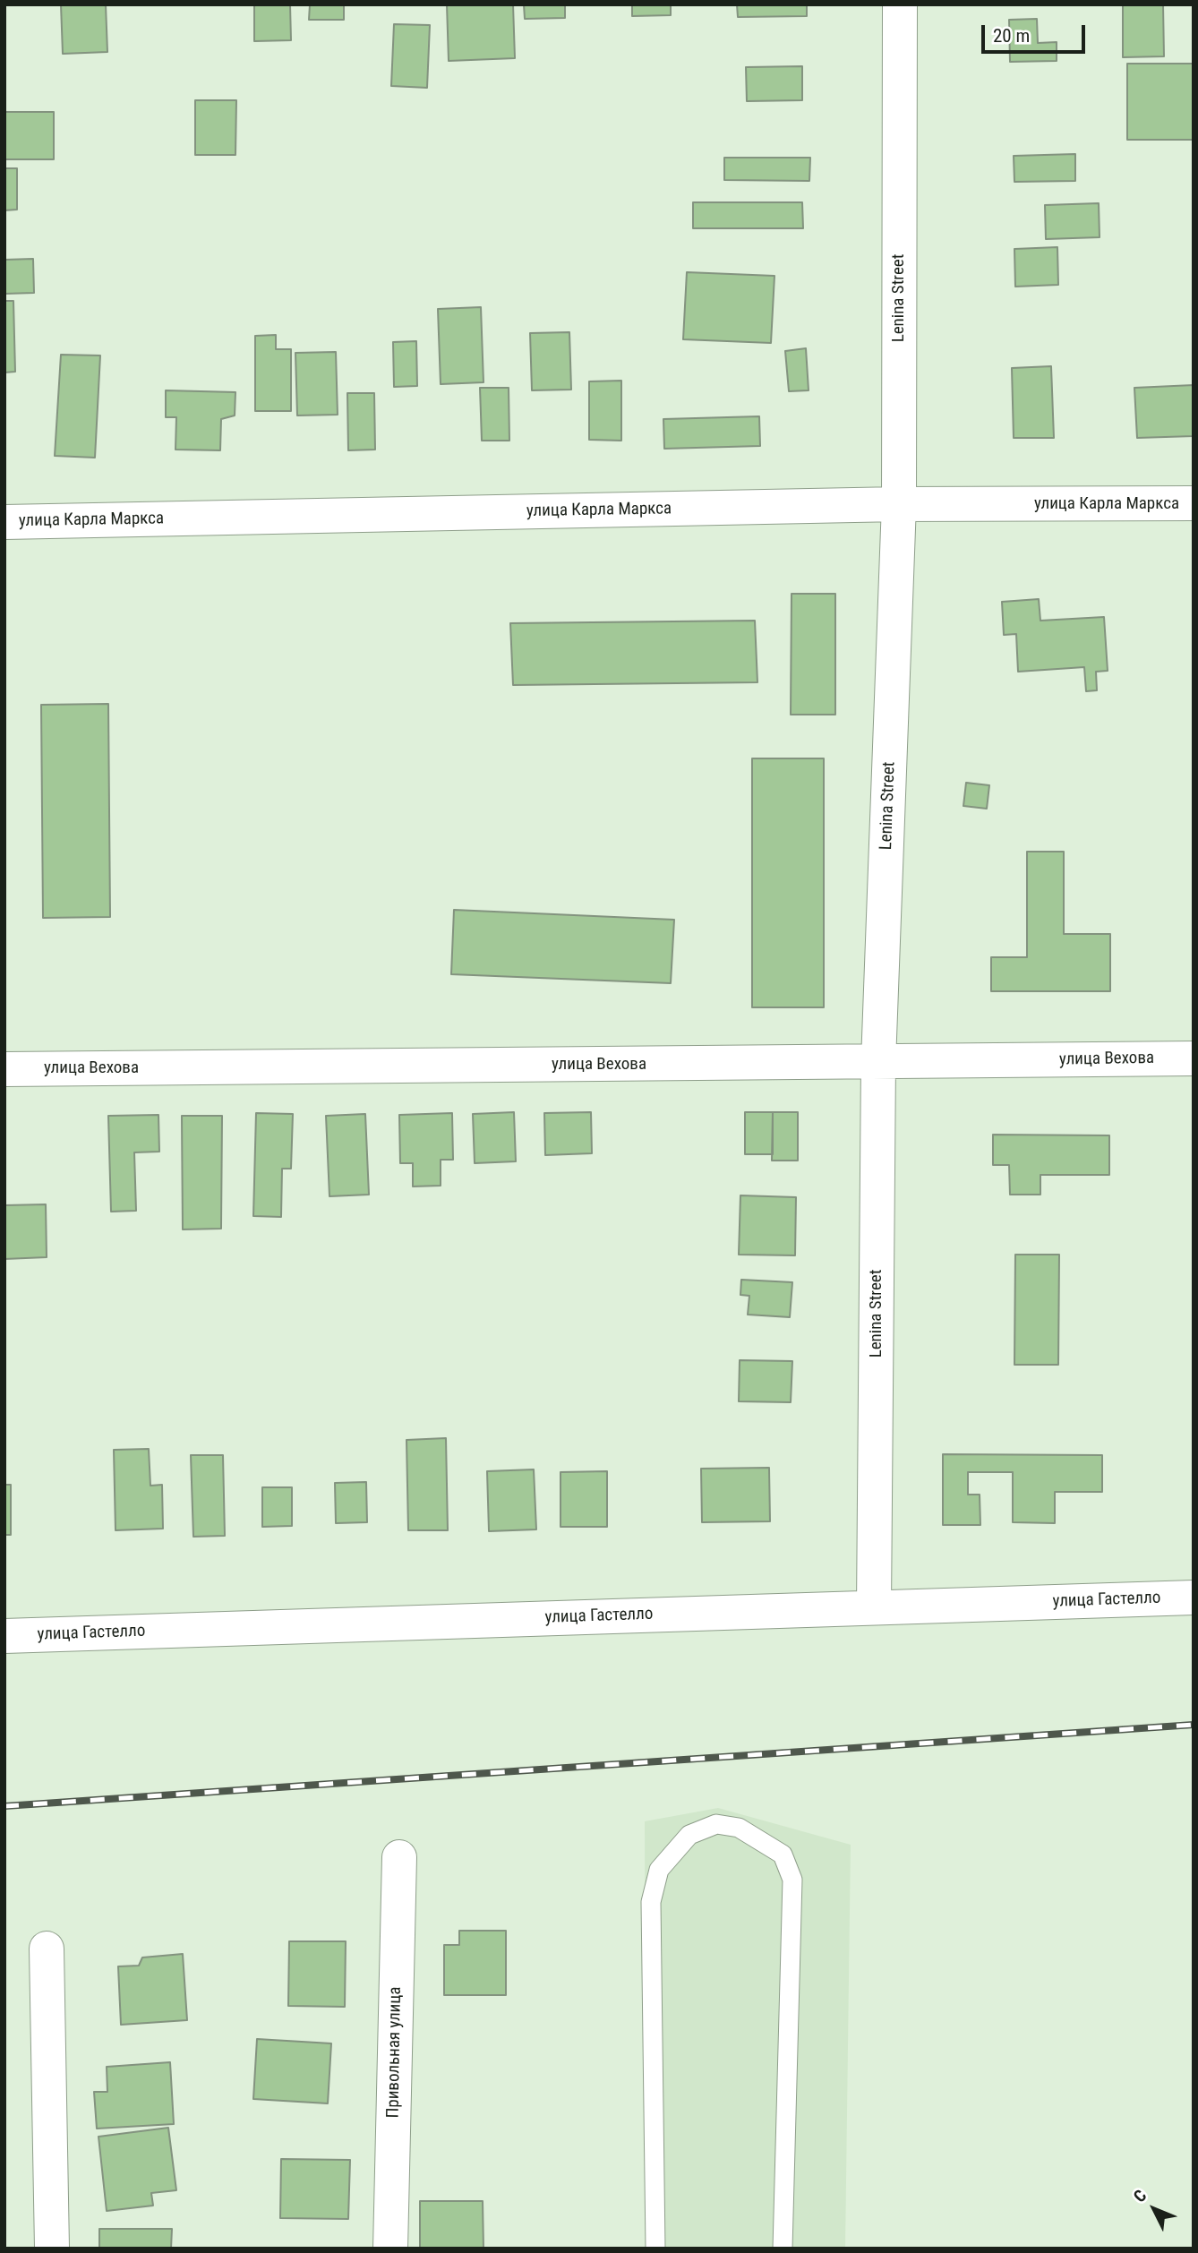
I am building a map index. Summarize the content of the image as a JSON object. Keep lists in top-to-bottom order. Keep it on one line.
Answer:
{"streets":{"street":["Lenina Street","улица Карла Маркса","улица Вехова","улица Гастелло","Привольная улица"]},"crossings":[["Lenina Street","улица Карла Маркса"],["Lenina Street","улица Вехова"],["Lenina Street","улица Гастелло"]],"scale_bar":"20 m","north":"top left"}
